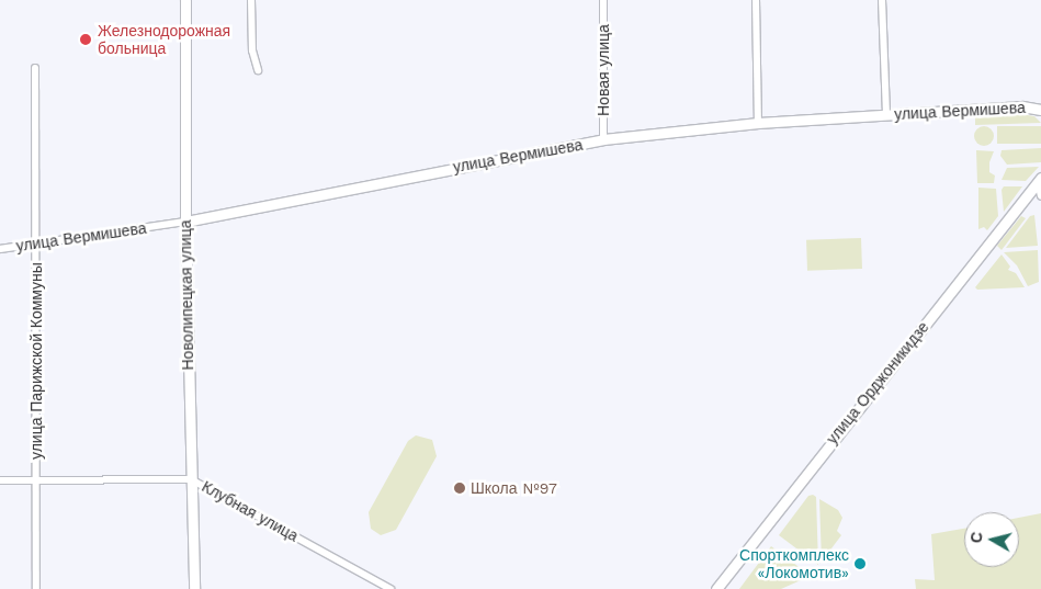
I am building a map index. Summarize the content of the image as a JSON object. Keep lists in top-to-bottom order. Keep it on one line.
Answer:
{"streets":{"street":["Новая улица","улица Вермишева","Новолипецкая улица","улица Парижской Коммуны","улица Орджоникидзе","Клубная улица"]},"crossings":[["Новая улица","улица Вермишева"],["улица Вермишева","Новолипецкая улица"],["улица Вермишева","улица Парижской Коммуны"],["Новолипецкая улица","Клубная улица"],["улица Парижской Коммуны","Клубная улица"]],"places":["Железнодорожная больница","Школа №97","Спорткомплекс «Локомотив»"],"north":"left"}
